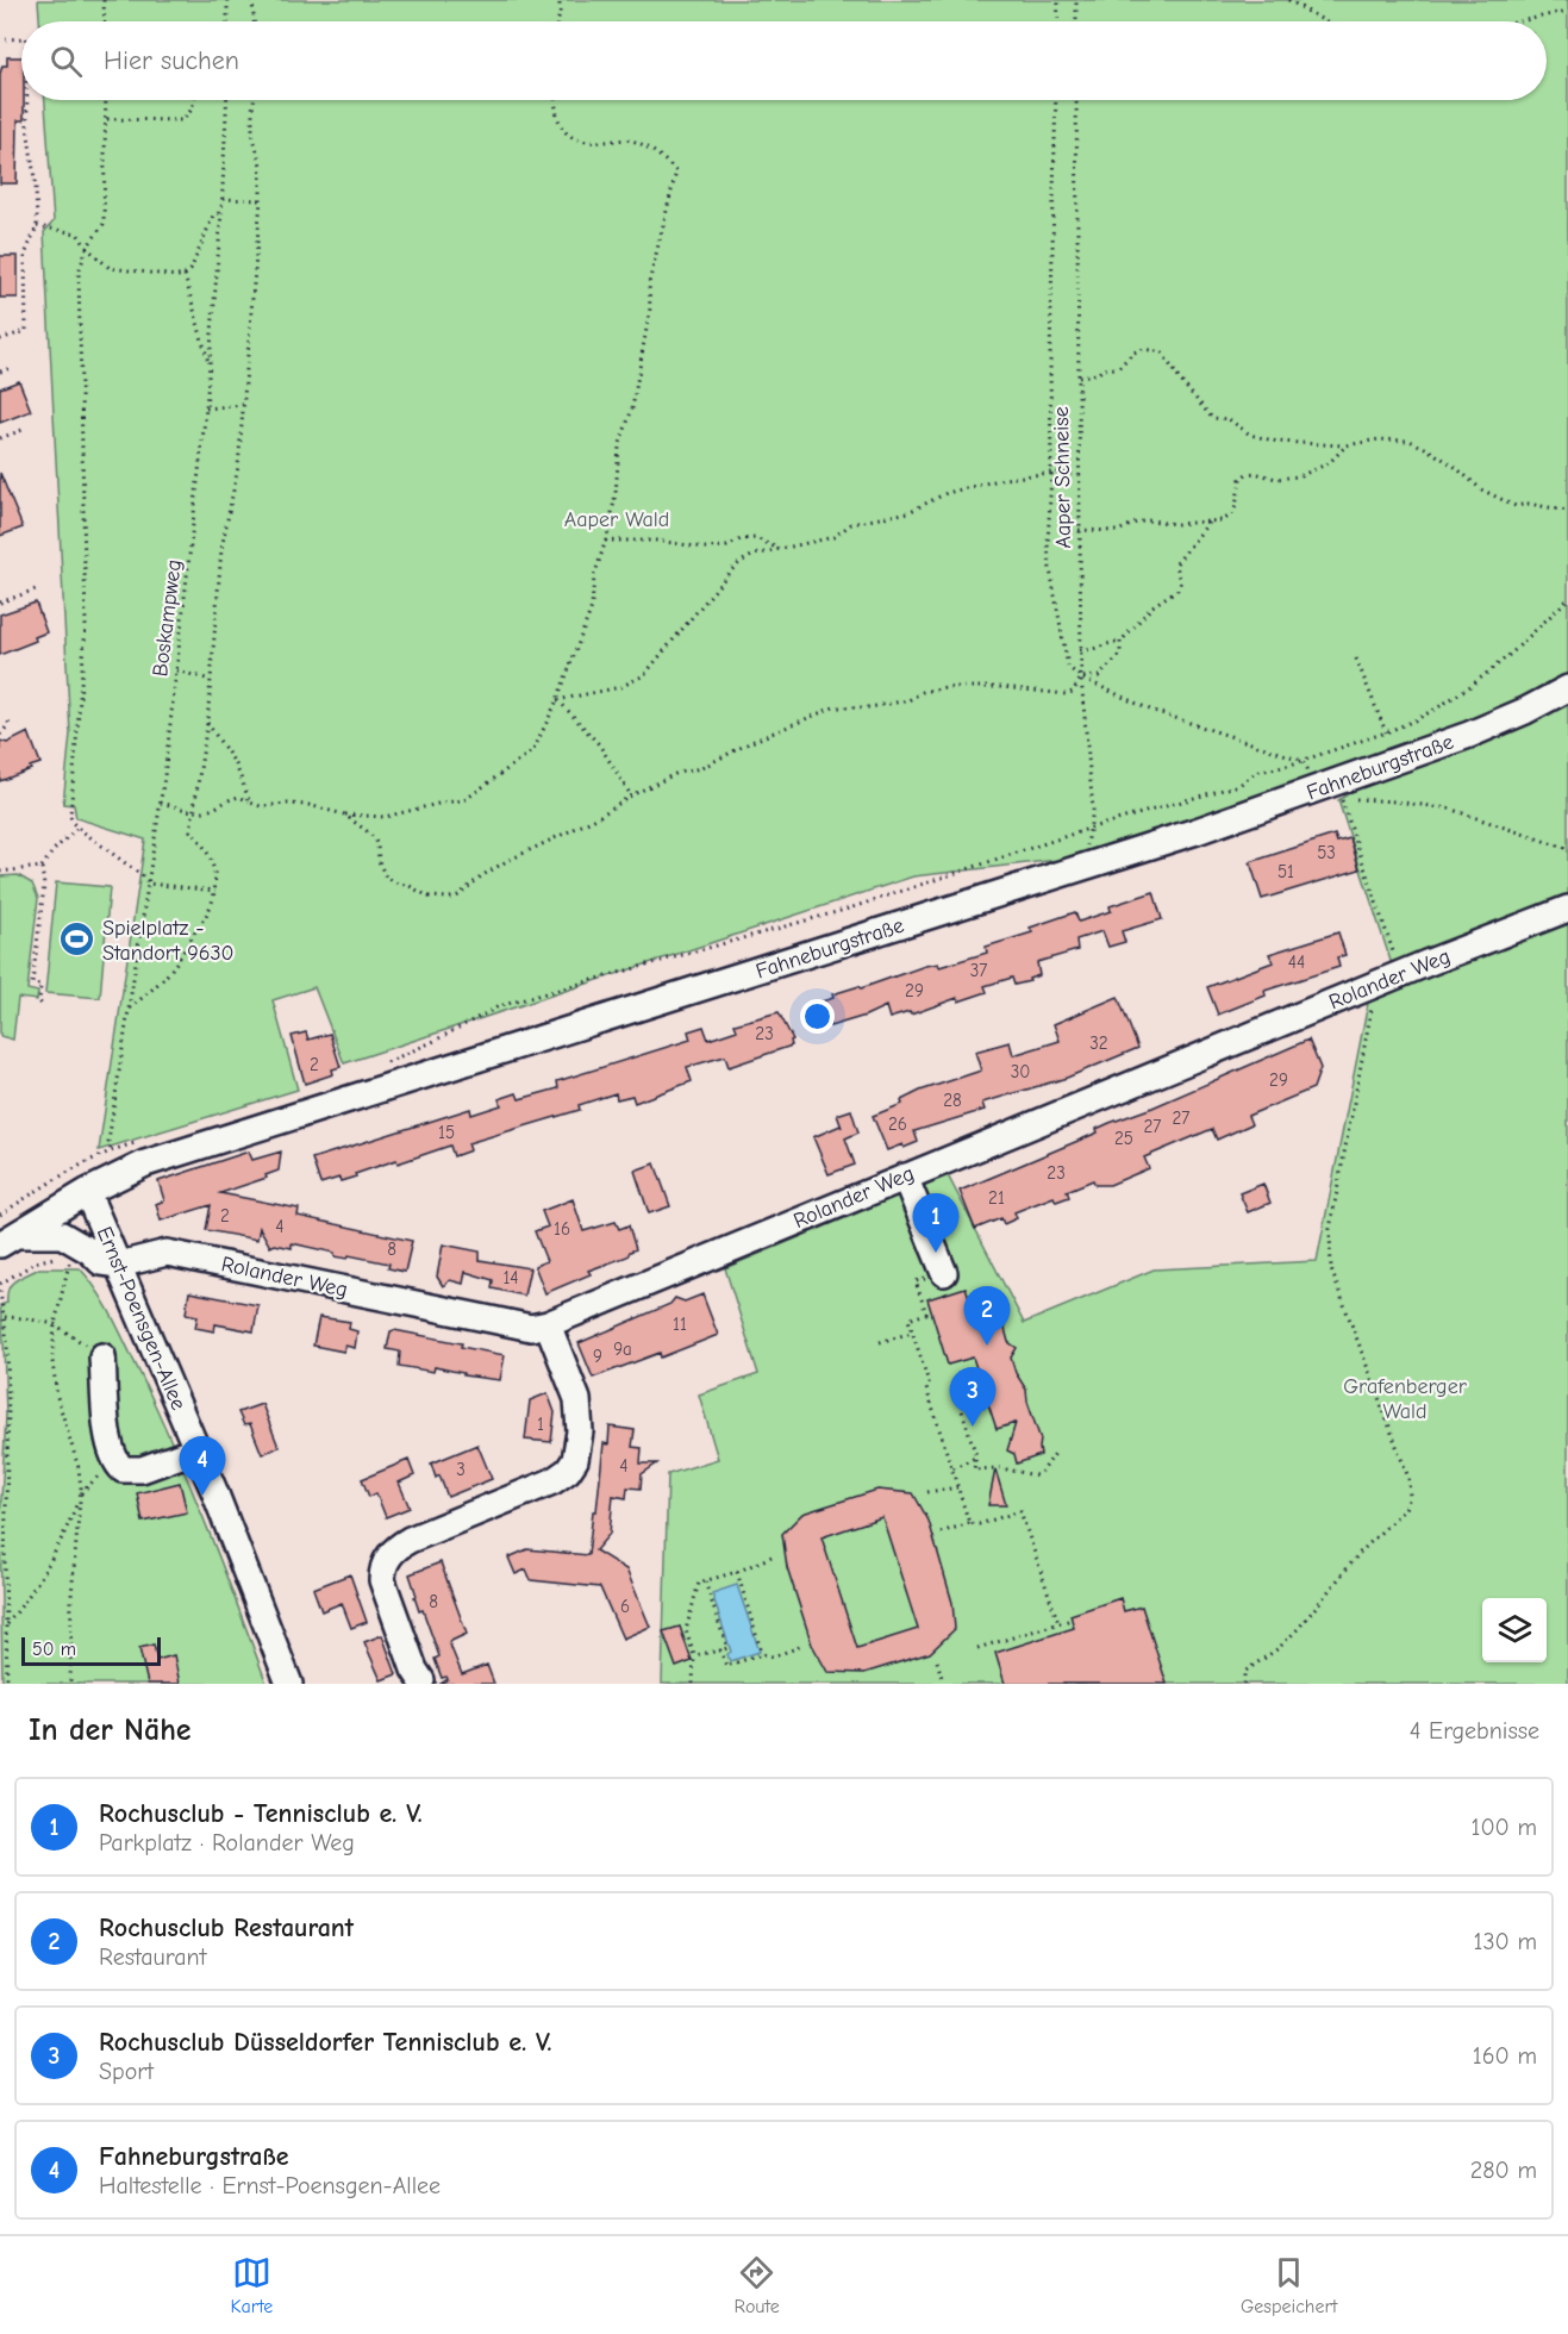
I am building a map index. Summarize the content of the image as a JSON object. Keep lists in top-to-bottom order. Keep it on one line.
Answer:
{"streets":{"street":["Fahneburgstraße","Rolander Weg","Ernst-Poensgen-Allee"],"path":["Aaper Schneise","Boskampweg"]},"crossings":[["Aaper Schneise","Fahneburgstraße"],["Fahneburgstraße","Ernst-Poensgen-Allee"],["Rolander Weg","Ernst-Poensgen-Allee"]],"parks":["Aaper Wald","Grafenberger Wald"],"places":{"sports":["Spielplatz - Standort 9630"]},"house_numbers":["53","51","44","37","29","23","32","2","30","29","28","27","26","27","15","25","23","21","2","4","16","8","14","11","9a","9","1","4","3","8","6"],"scale_bar":"50 m","page":{"search":"Hier suchen","pins":["1","2","3","4"],"scale":"50 m","heading":["In der Nähe","4 Ergebnisse"],"list":[{"mark":"1","name":"Rochusclub - Tennisclub e. V.","note":"Parkplatz · Rolander Weg","value":"100 m"},{"mark":"2","name":"Rochusclub Restaurant","note":"Restaurant","value":"130 m"},{"mark":"3","name":"Rochusclub Düsseldorfer Tennisclub e. V.","note":"Sport","value":"160 m"},{"mark":"4","name":"Fahneburgstraße","note":"Haltestelle · Ernst-Poensgen-Allee","value":"280 m"}],"nav":["Karte","Route","Gespeichert"]}}
